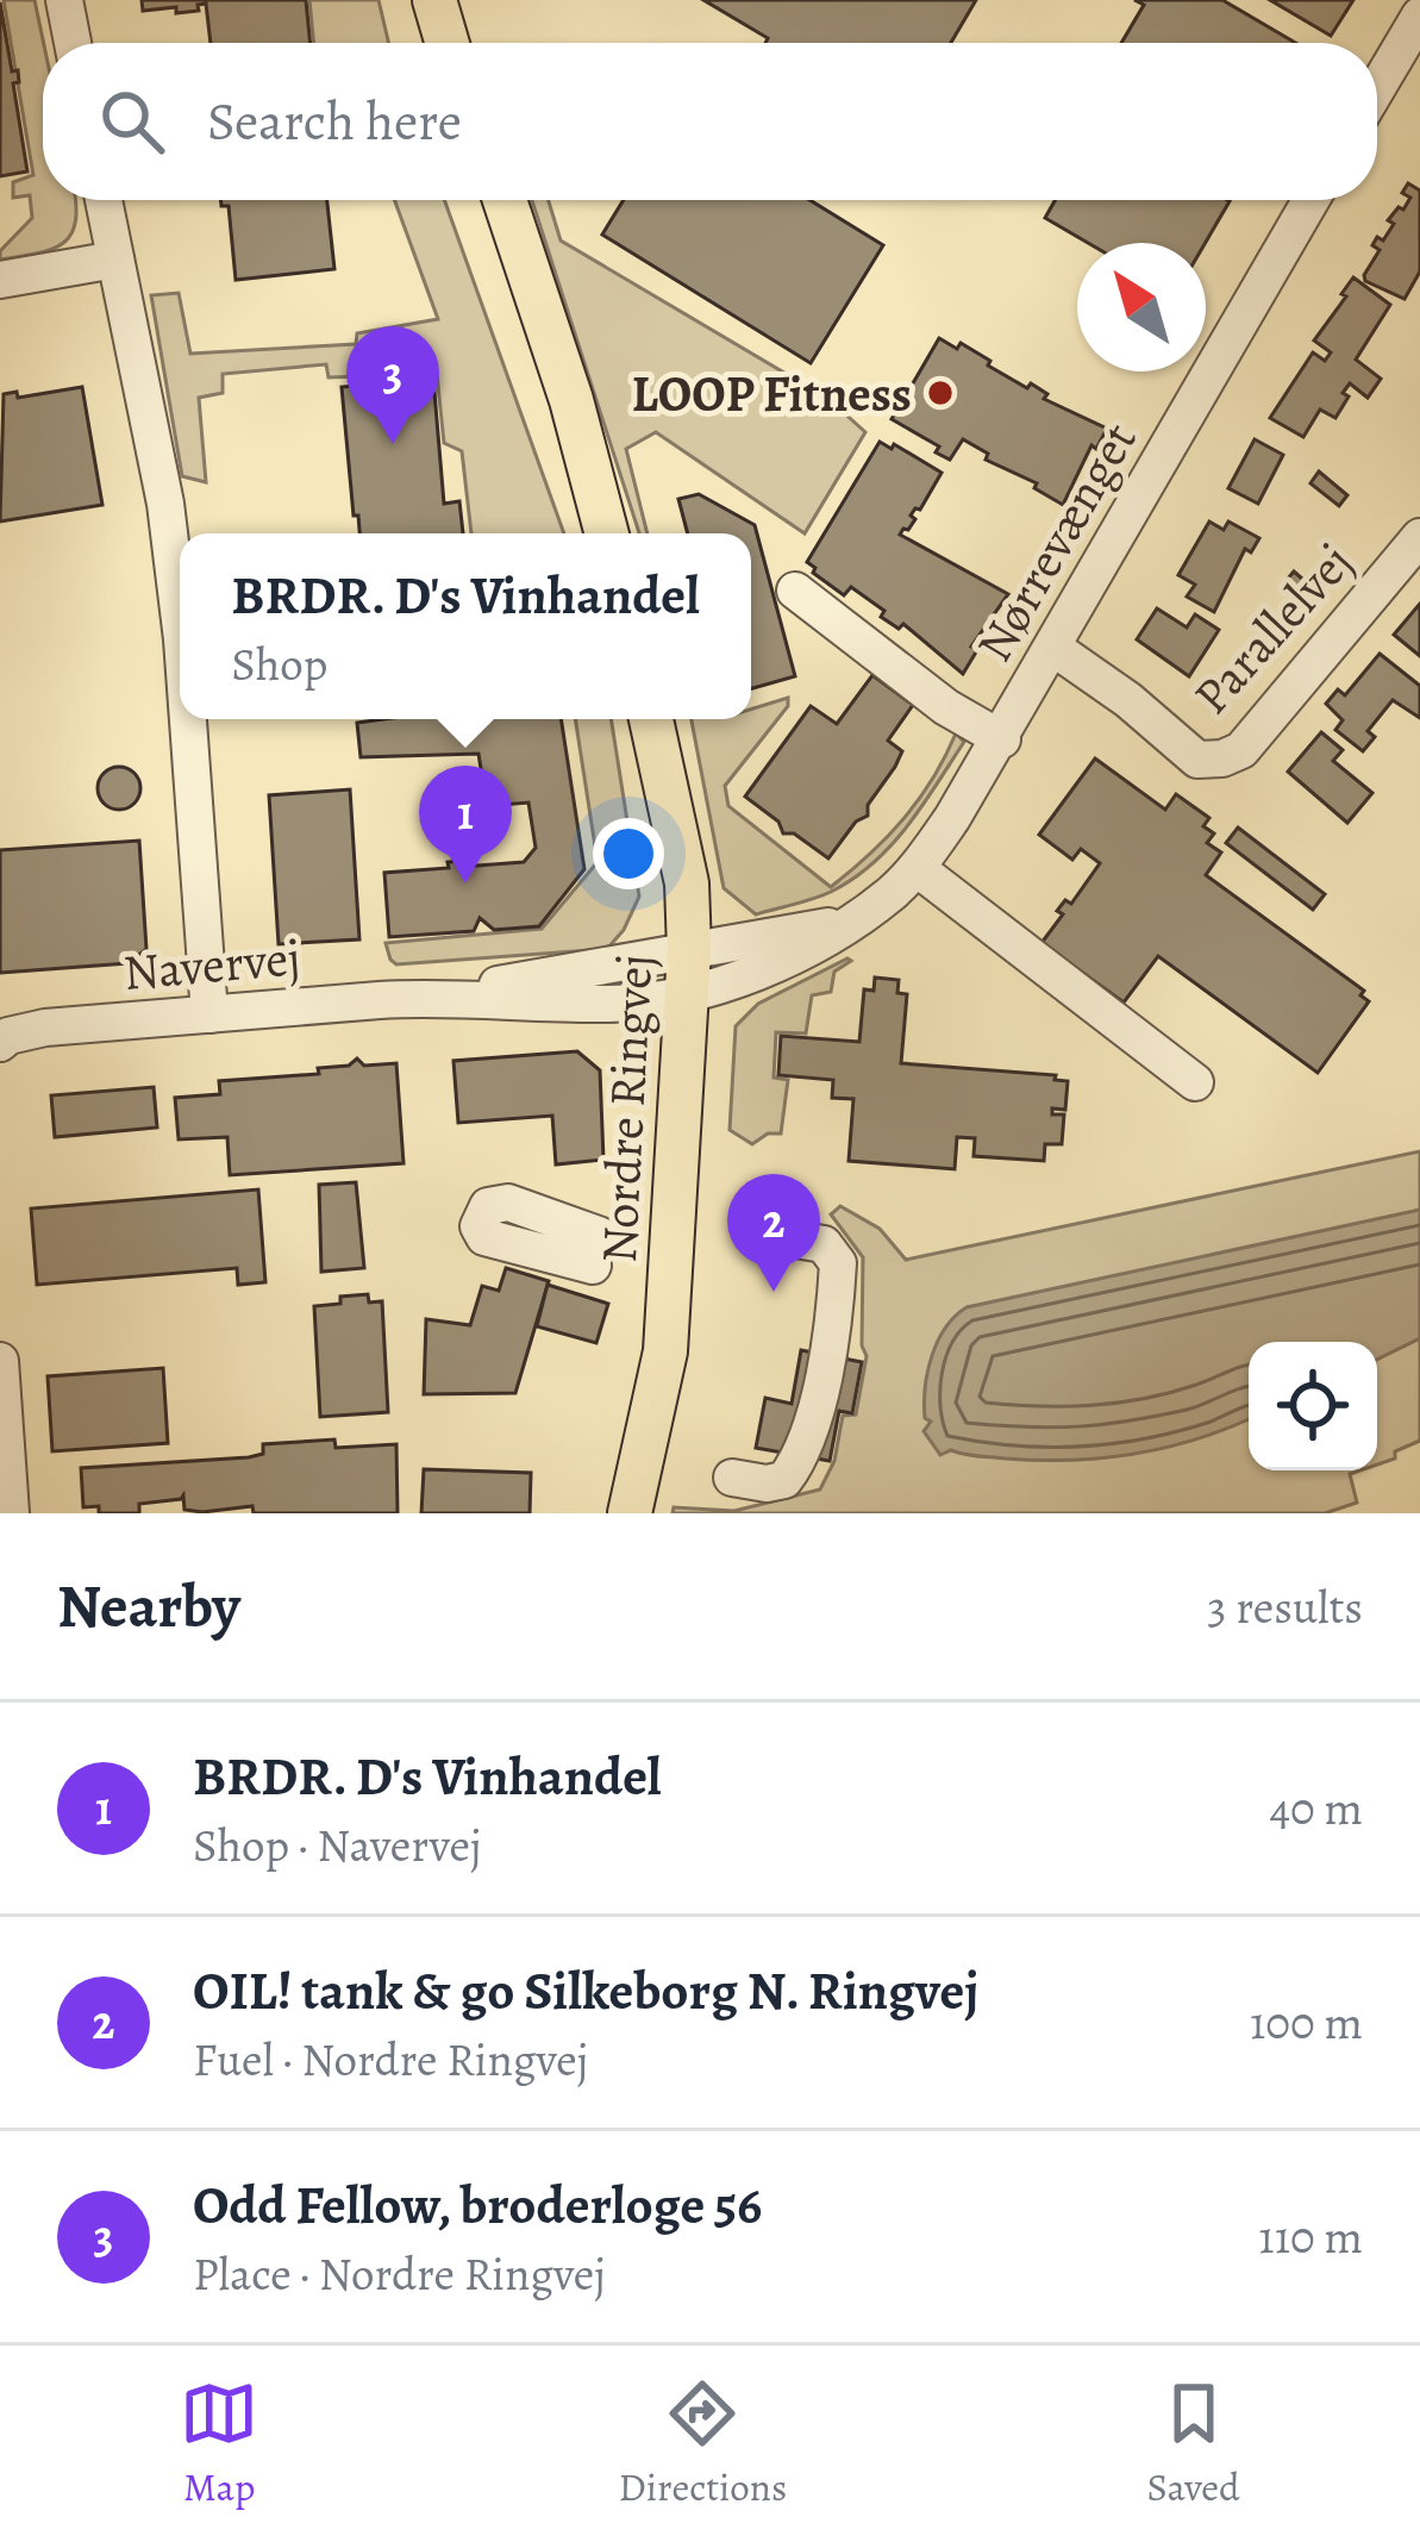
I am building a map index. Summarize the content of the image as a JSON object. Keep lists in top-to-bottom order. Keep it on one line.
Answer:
{"streets":{"main road":["Nordre Ringvej"],"street":["Nørrevænget","Parallelvej","Navervej"]},"crossings":[["Nørrevænget","Parallelvej"],["Nørrevænget","Navervej"],["Nørrevænget","Nordre Ringvej"],["Navervej","Nordre Ringvej"]],"places":["LOOP Fitness"],"north":"top left","page":{"search":"Search here","pins":["3","1","2"],"popup":["BRDR. D's Vinhandel","Shop"],"heading":["Nearby","3 results"],"list":[{"mark":"1","name":"BRDR. D's Vinhandel","note":"Shop · Navervej","value":"40 m"},{"mark":"2","name":"OIL! tank & go Silkeborg N. Ringvej","note":"Fuel · Nordre Ringvej","value":"100 m"},{"mark":"3","name":"Odd Fellow, broderloge 56","note":"Place · Nordre Ringvej","value":"110 m"}],"nav":["Map","Directions","Saved"]}}
